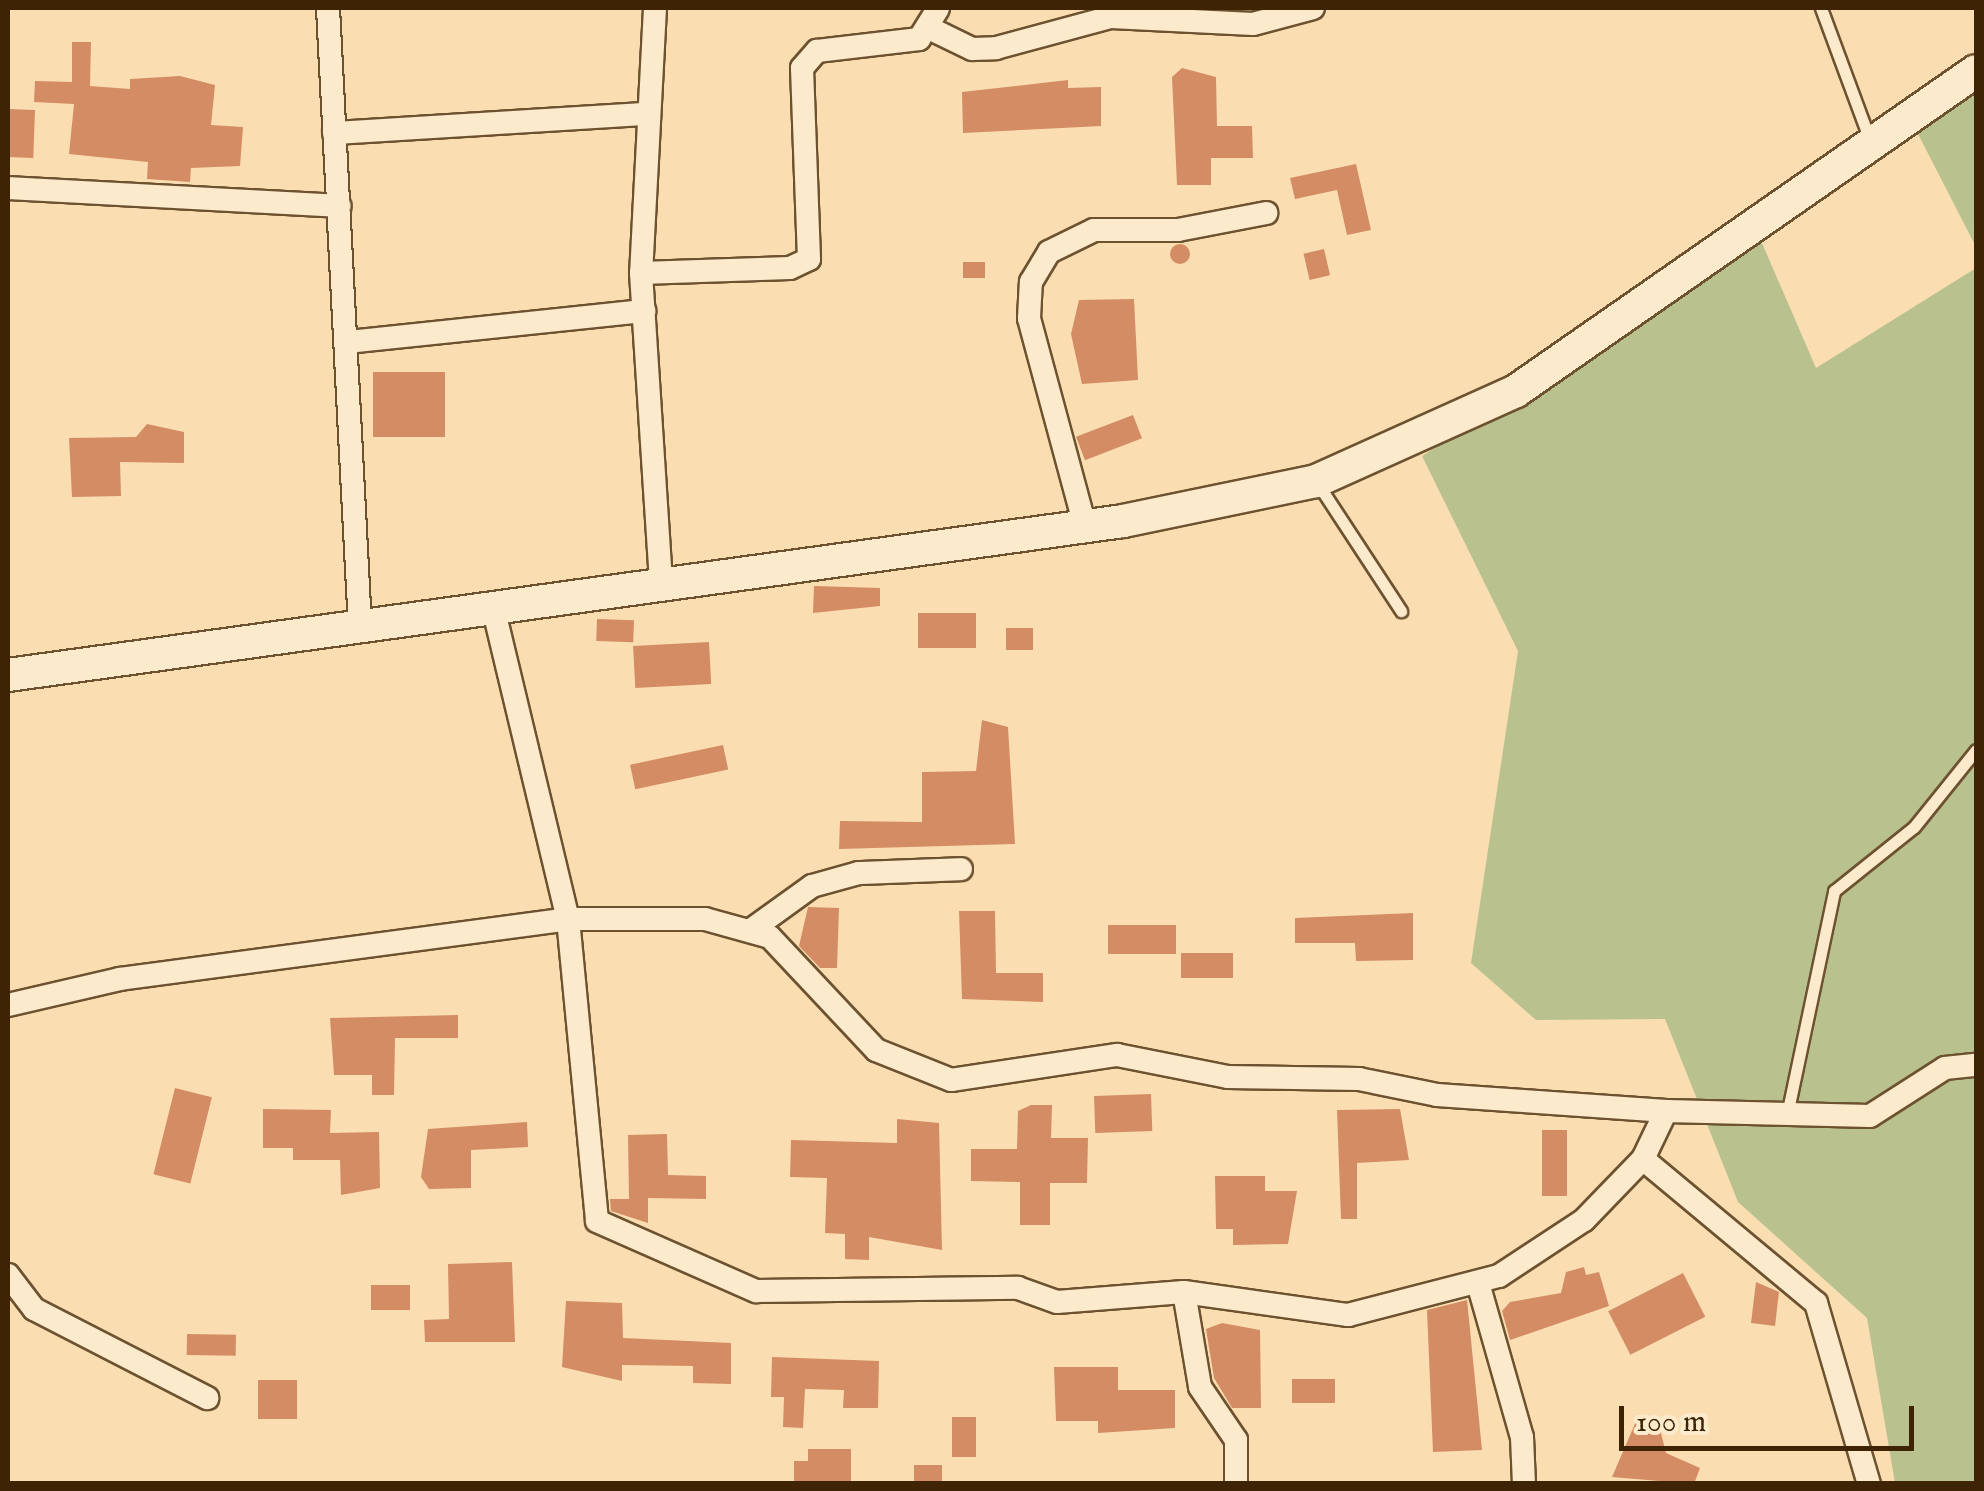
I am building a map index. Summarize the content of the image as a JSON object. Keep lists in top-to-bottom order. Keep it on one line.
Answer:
{"scale_bar":"100 m"}
